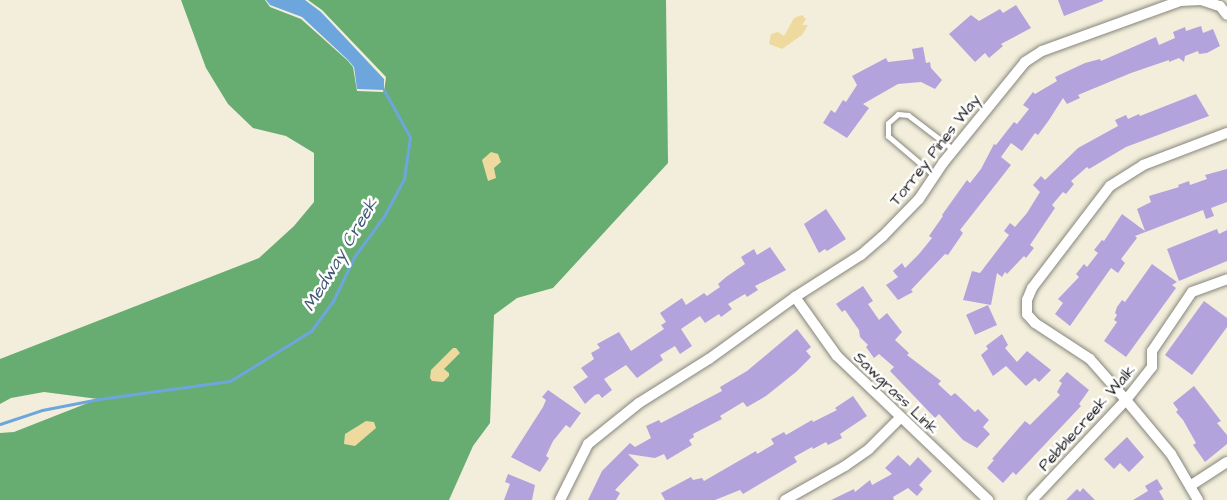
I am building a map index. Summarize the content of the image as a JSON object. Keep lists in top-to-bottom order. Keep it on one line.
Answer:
{"streets":{"street":["Torrey Pines Way","Sawgrass Link","Pebblecreek Walk"]},"crossings":[["Torrey Pines Way","Sawgrass Link"]],"water":["Medway Creek"]}
